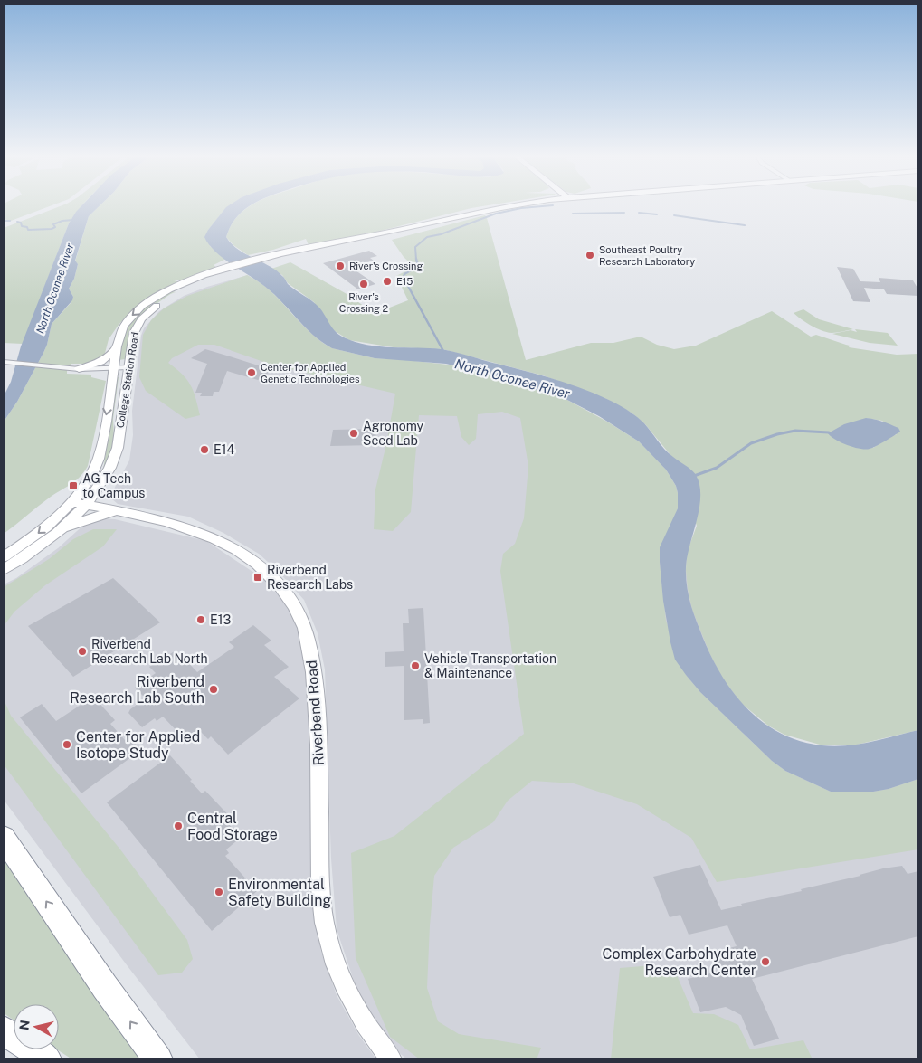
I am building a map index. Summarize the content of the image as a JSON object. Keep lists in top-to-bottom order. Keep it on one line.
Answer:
{"streets":{"main road":["College Station Road","Riverbend Road"]},"crossings":[["College Station Road","Riverbend Road"]],"water":["North Oconee River"],"places":{"other":["Southeast Poultry Research Laboratory","River's Crossing","E15","River's Crossing 2","Center for Applied Genetic Technologies","Agronomy Seed Lab","E14","E13","Riverbend Research Lab North","Vehicle Transportation & Maintenance","Riverbend Research Lab South","Center for Applied Isotope Study","Central Food Storage","Environmental Safety Building","Complex Carbohydrate Research Center"],"transit":["AG Tech to Campus","Riverbend Research Labs"]},"north":"left"}
